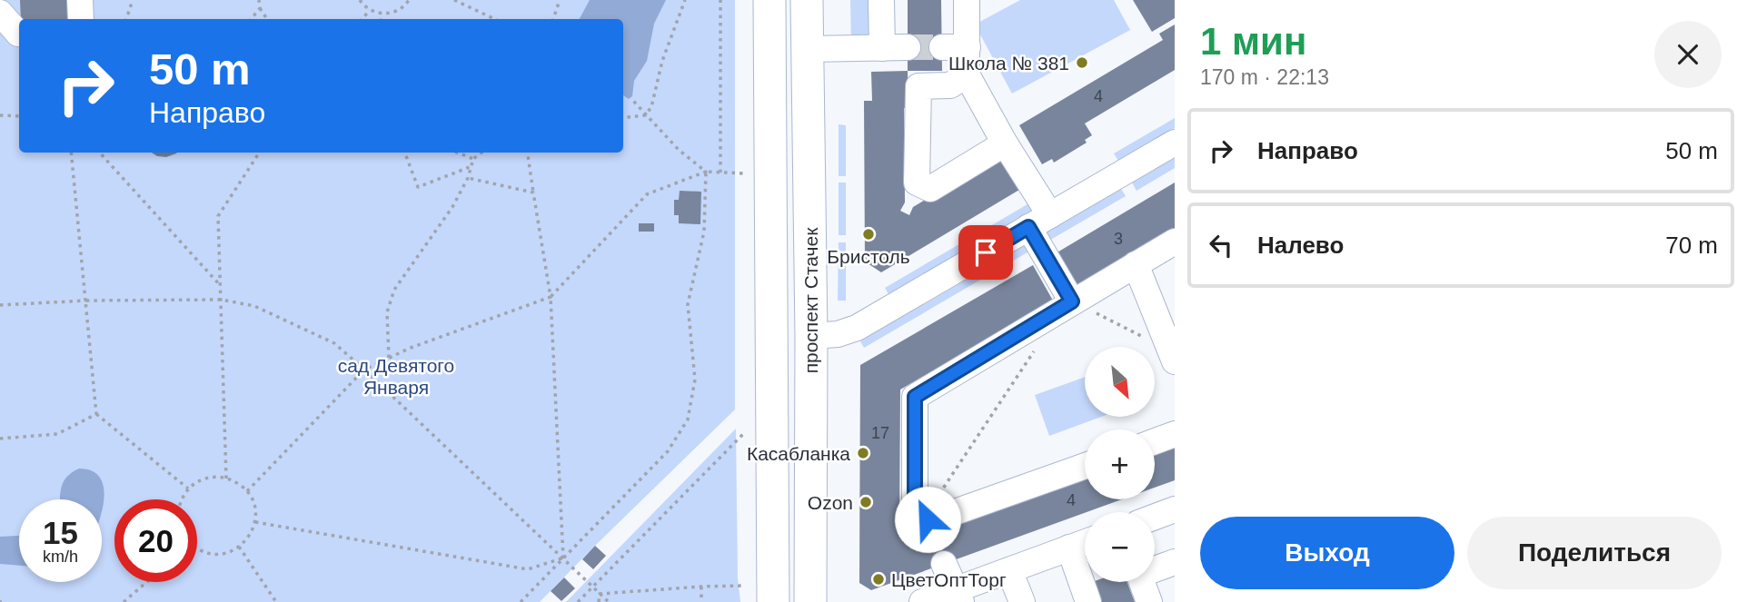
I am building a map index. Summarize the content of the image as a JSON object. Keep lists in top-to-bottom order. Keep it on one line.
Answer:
{"streets":{"main road":["проспект Стачек"]},"parks":["сад Девятого Января"],"places":["Школа № 381","Бристоль","Касабланка","Ozon","ЦветОптТорг"],"house_numbers":["4","3","17","4"],"north":"bottom right","page":{"heading":["1 мин","170 m · 22:13"],"turn":["50 m","Направо"],"list":[{"name":"Направо","value":"50 m"},{"name":"Налево","value":"70 m"}],"map_buttons":["+","−"],"speed":"15 km/h","limit":"20","buttons":["Выход","Поделиться"]}}
